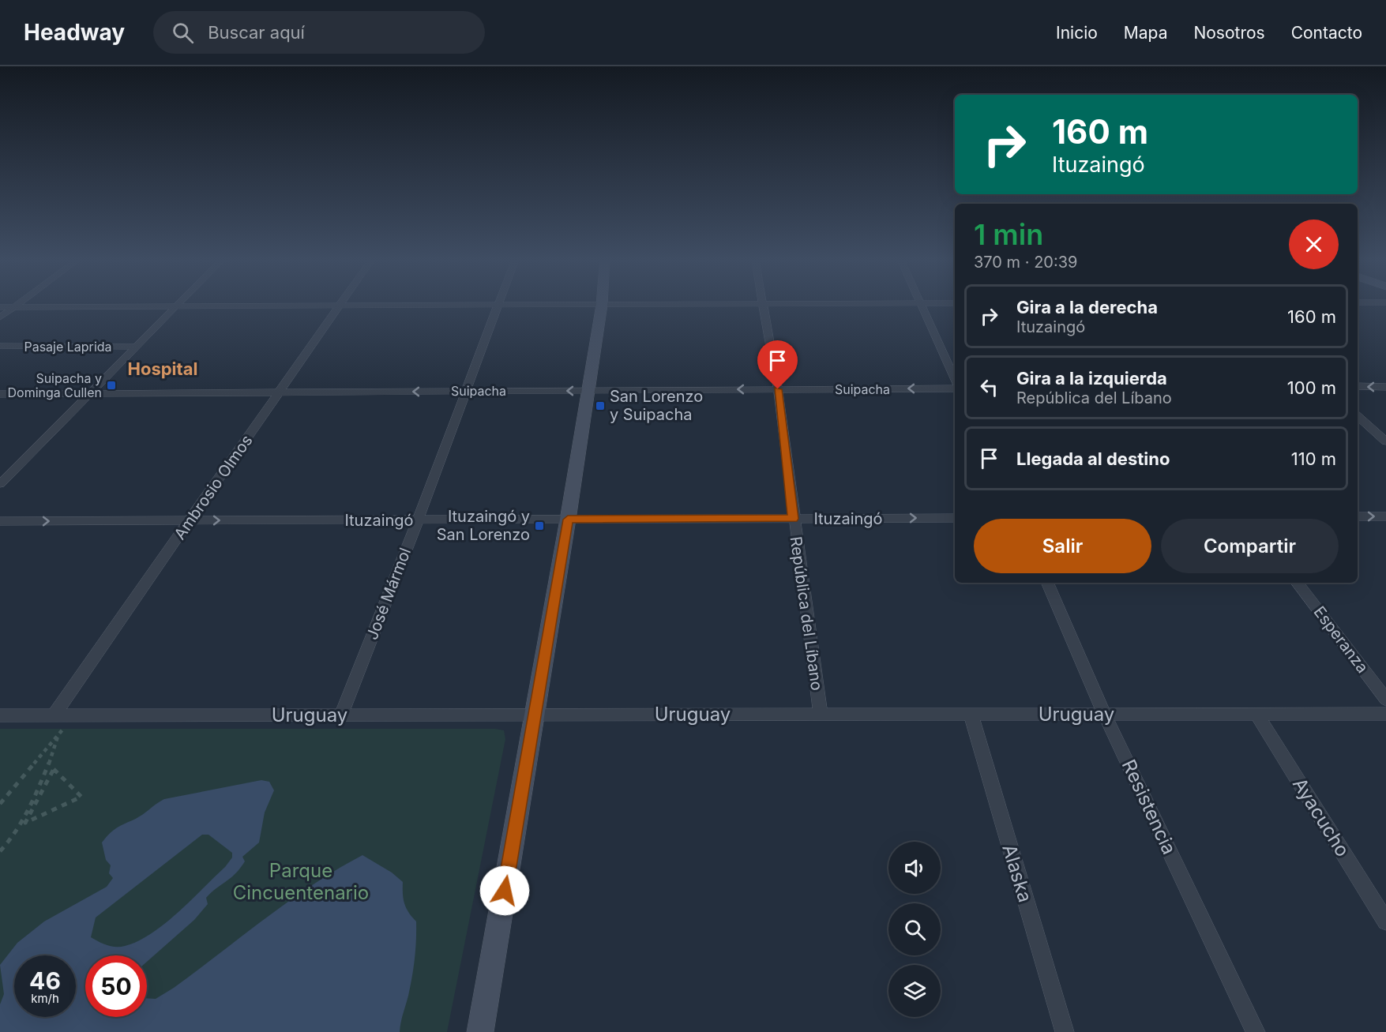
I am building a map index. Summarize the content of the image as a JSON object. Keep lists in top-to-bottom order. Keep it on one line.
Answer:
{"streets":{"street":["Pasaje Laprida","Suipacha","Ambrosio Olmos","Ituzaingó","José Mármol","República del Líbano","Esperanza","Uruguay","Resistencia","Ayacucho","Alaska"]},"crossings":[["Suipacha","Ambrosio Olmos"],["Suipacha","José Mármol"],["Suipacha","República del Líbano"],["Ambrosio Olmos","Ituzaingó"],["Ambrosio Olmos","Uruguay"],["Ituzaingó","José Mármol"],["Ituzaingó","República del Líbano"],["José Mármol","Uruguay"],["República del Líbano","Uruguay"],["Uruguay","Resistencia"],["Uruguay","Ayacucho"],["Uruguay","Alaska"]],"one_way":["Ituzaingó"],"districts":["Hospital"],"parks":["Parque Cincuentenario"],"places":{"transit":["Suipacha y Dominga Cullen","San Lorenzo y Suipacha","Ituzaingó y San Lorenzo"]},"page":{"header":"Headway","search":"Buscar aquí","nav":["Inicio","Mapa","Nosotros","Contacto"],"turn":["160 m","Ituzaingó"],"heading":["1 min","370 m · 20:39"],"list":[{"name":"Gira a la derecha","note":"Ituzaingó","value":"160 m"},{"name":"Gira a la izquierda","note":"República del Líbano","value":"100 m"},{"name":"Llegada al destino","value":"110 m"}],"buttons":["Salir","Compartir"],"speed":"46 km/h","limit":"50"}}
